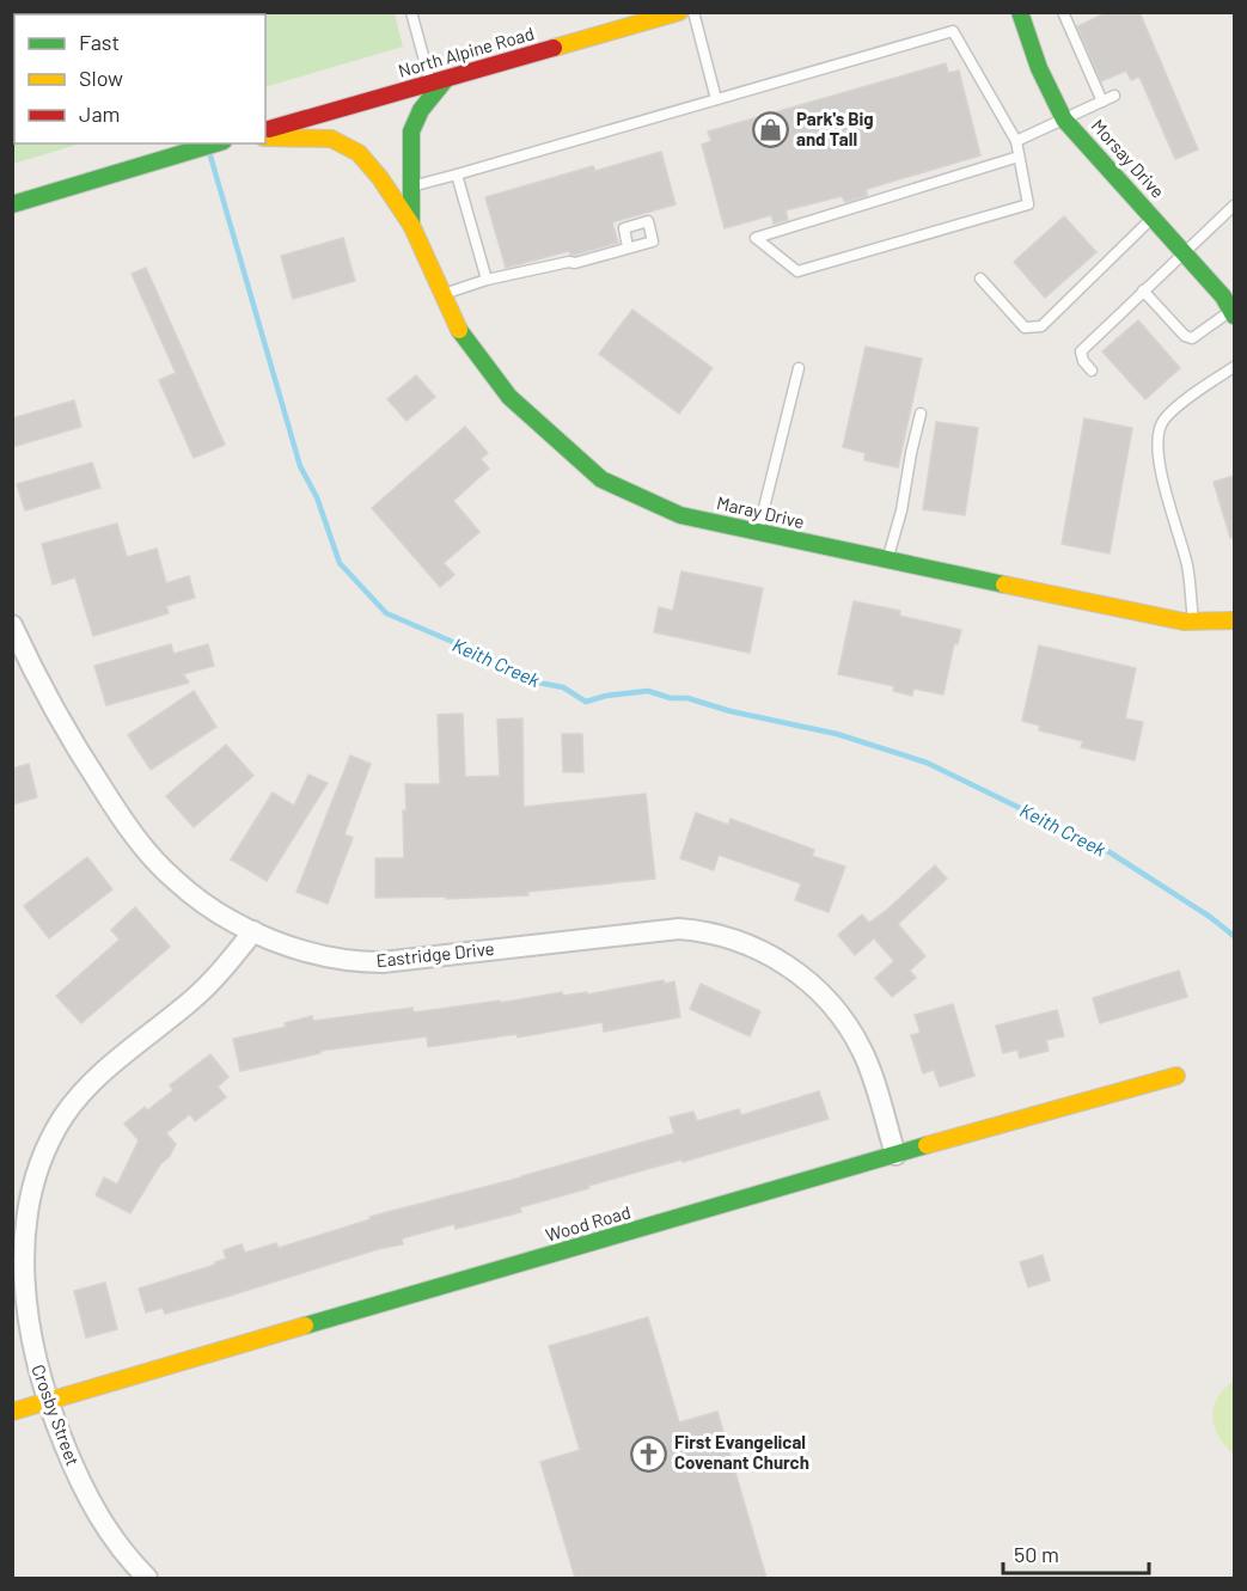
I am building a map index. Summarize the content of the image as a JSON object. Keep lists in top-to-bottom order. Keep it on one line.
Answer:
{"streets":{"street":["North Alpine Road","Morsay Drive","Maray Drive","Eastridge Drive","Wood Road","Crosby Street"]},"crossings":[["Eastridge Drive","Wood Road"],["Eastridge Drive","Crosby Street"],["Wood Road","Crosby Street"]],"water":["Keith Creek"],"places":{"shop":["Park's Big and Tall"],"church":["First Evangelical Covenant Church"]},"legend":["Fast","Slow","Jam"],"scale_bar":"50 m"}
